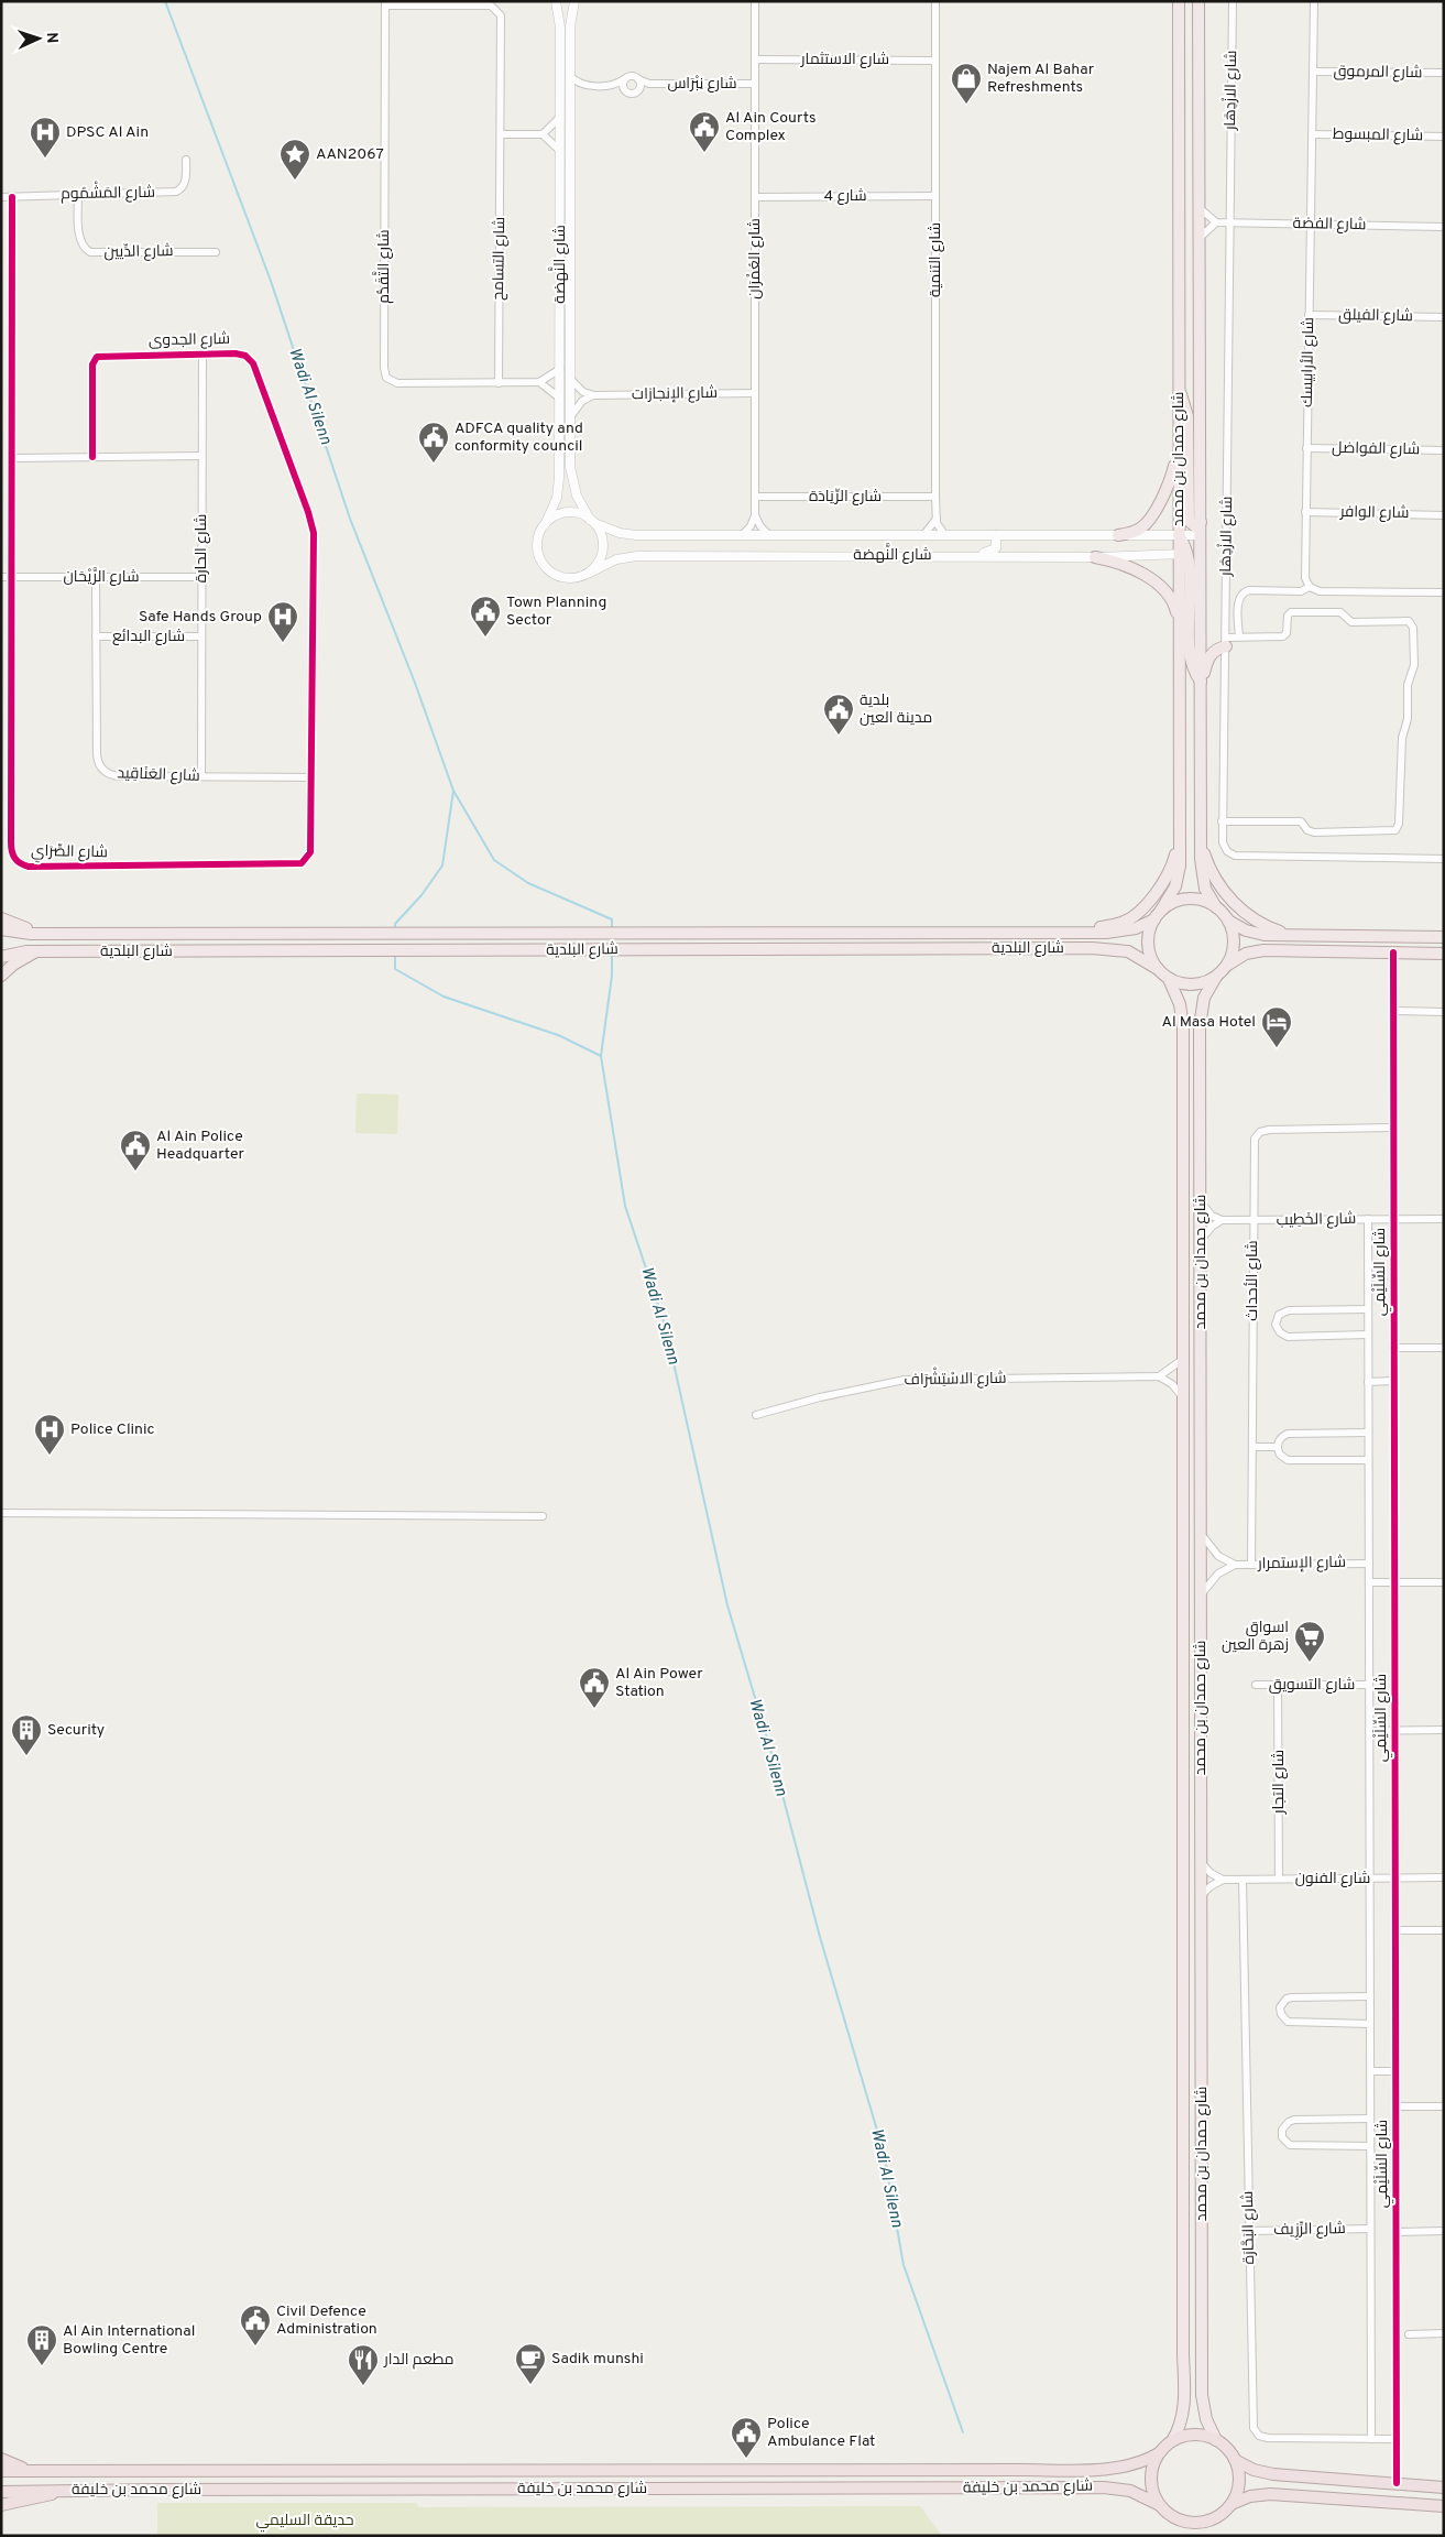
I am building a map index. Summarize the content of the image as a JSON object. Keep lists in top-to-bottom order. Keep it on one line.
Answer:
{"streets":{"highway":["شارع محمد بن خليفة"],"main road":["شارع حمدان بن محمد","شارع البلدية"],"street":["شارع الاستثمار","شارع المرموق","شارع نِبْرَاس","شارع الازْدِهَار","شارع المبسوط","شارع المَشْمُوم","شارع 4","شارع الفضة","شارع الدِّيين","شارع التسامح","شارع العُمْرَان","شارع التنمية","شارع النَّهضة","شارع التَّقَدُّم","شارع الفيلق","شارع الجدوى","شارع الأرابيسك","شارع الإنجازات","شارع الفواضل","شارع الرِّيَادَة","شارع الوافر","شارع الحارة","شارع الرَّيْحَان","شارع البدائع","شارع العَنَاقِيد","شارع الصِّرَاي","شارع الخَطِيب","شارع السِّلَيْمِي","شارع الأحداث","شارع الاسْتِشْرَاف","شارع الإستمرار","شارع التسويق","شارع التجار","شارع الفنون","شارع البَحَّارَة","شارع الرِّزِيف"]},"crossings":[["شارع الاستثمار","شارع العُمْرَان"],["شارع الاستثمار","شارع التنمية"],["شارع المرموق","شارع الأرابيسك"],["شارع نِبْرَاس","شارع العُمْرَان"],["شارع الازْدِهَار","شارع الفضة"],["شارع المبسوط","شارع الأرابيسك"],["شارع المَشْمُوم","شارع الدِّيين"],["شارع المَشْمُوم","شارع الصِّرَاي"],["شارع 4","شارع العُمْرَان"],["شارع 4","شارع التنمية"],["شارع الفضة","شارع الأرابيسك"],["شارع التسامح","شارع التَّقَدُّم"],["شارع العُمْرَان","شارع الإنجازات"],["شارع العُمْرَان","شارع الرِّيَادَة"],["شارع التنمية","شارع النَّهضة"],["شارع التنمية","شارع الرِّيَادَة"],["شارع النَّهضة","شارع حمدان بن محمد"],["شارع الفيلق","شارع الأرابيسك"],["شارع الجدوى","شارع الحارة"],["شارع الجدوى","شارع الصِّرَاي"],["شارع الأرابيسك","شارع الفواضل"],["شارع الأرابيسك","شارع الوافر"],["شارع حمدان بن محمد","شارع البلدية"],["شارع حمدان بن محمد","شارع الإستمرار"],["شارع حمدان بن محمد","شارع محمد بن خليفة"],["شارع الحارة","شارع الرَّيْحَان"],["شارع الحارة","شارع البدائع"],["شارع الحارة","شارع العَنَاقِيد"],["شارع الرَّيْحَان","شارع العَنَاقِيد"],["شارع الرَّيْحَان","شارع الصِّرَاي"],["شارع البدائع","شارع العَنَاقِيد"],["شارع العَنَاقِيد","شارع الصِّرَاي"],["شارع الخَطِيب","شارع السِّلَيْمِي"],["شارع الخَطِيب","شارع الأحداث"],["شارع السِّلَيْمِي","شارع الأحداث"],["شارع السِّلَيْمِي","شارع الإستمرار"],["شارع السِّلَيْمِي","شارع التسويق"],["شارع السِّلَيْمِي","شارع الفنون"],["شارع السِّلَيْمِي","شارع البَحَّارَة"],["شارع السِّلَيْمِي","شارع الرِّزِيف"],["شارع الأحداث","شارع الإستمرار"],["شارع التسويق","شارع التجار"],["شارع التجار","شارع الفنون"],["شارع الفنون","شارع البَحَّارَة"],["شارع البَحَّارَة","شارع الرِّزِيف"]],"water":["Wadi Al Silenn"],"parks":["حديقة السليمي"],"places":{"shop":["Najem Al Bahar Refreshments"],"public building":["Al Ain Courts Complex","ADFCA quality and conformity council","Town Planning Sector","بلدية مدينة العين","Al Ain Police Headquarter","Al Ain Power Station","Civil Defence Administration","Police Ambulance Flat"],"hospital":["DPSC Al Ain","Safe Hands Group","Police Clinic"],"place":["AAN2067"],"hotel":["Al Masa Hotel"],"supermarket":["اسواق زهرة العين"],"building":["Security","Al Ain International Bowling Centre"],"cafe":["Sadik munshi"],"restaurant":["مطعم الدار"]},"north":"right"}
